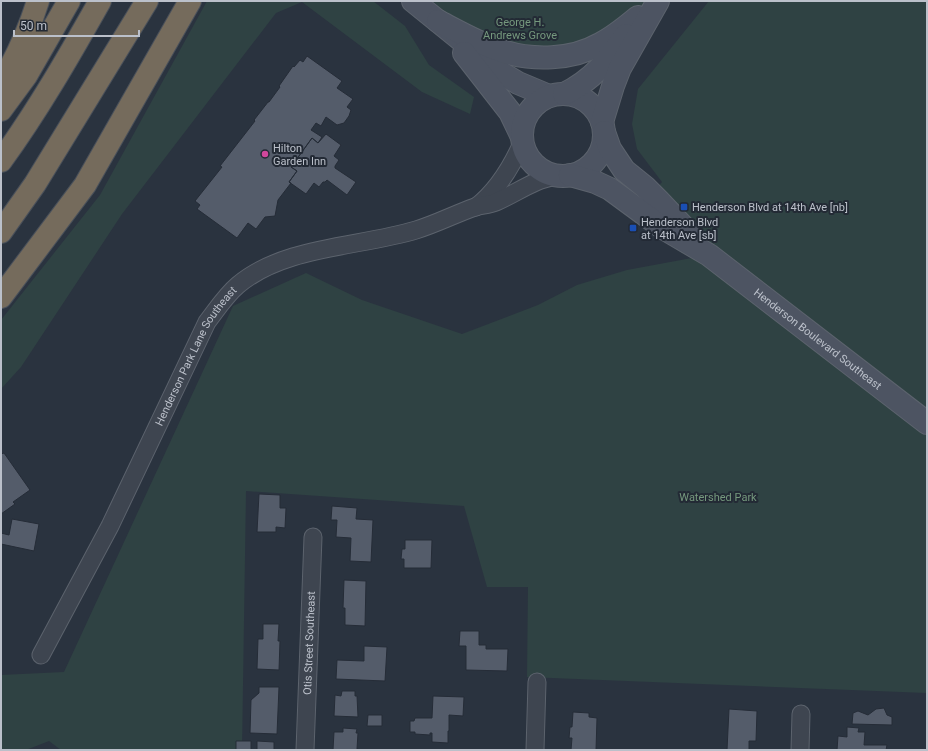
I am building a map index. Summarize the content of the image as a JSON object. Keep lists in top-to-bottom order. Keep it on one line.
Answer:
{"streets":{"main road":["Henderson Boulevard Southeast"],"street":["Henderson Park Lane Southeast","Otis Street Southeast"]},"crossings":[["Henderson Boulevard Southeast","Henderson Park Lane Southeast"]],"parks":["George H. Andrews Grove","Watershed Park"],"places":{"other":["Hilton Garden Inn"],"transit":["Henderson Blvd at 14th Ave [nb]","Henderson Blvd at 14th Ave [sb]"]},"scale_bar":"50 m"}
